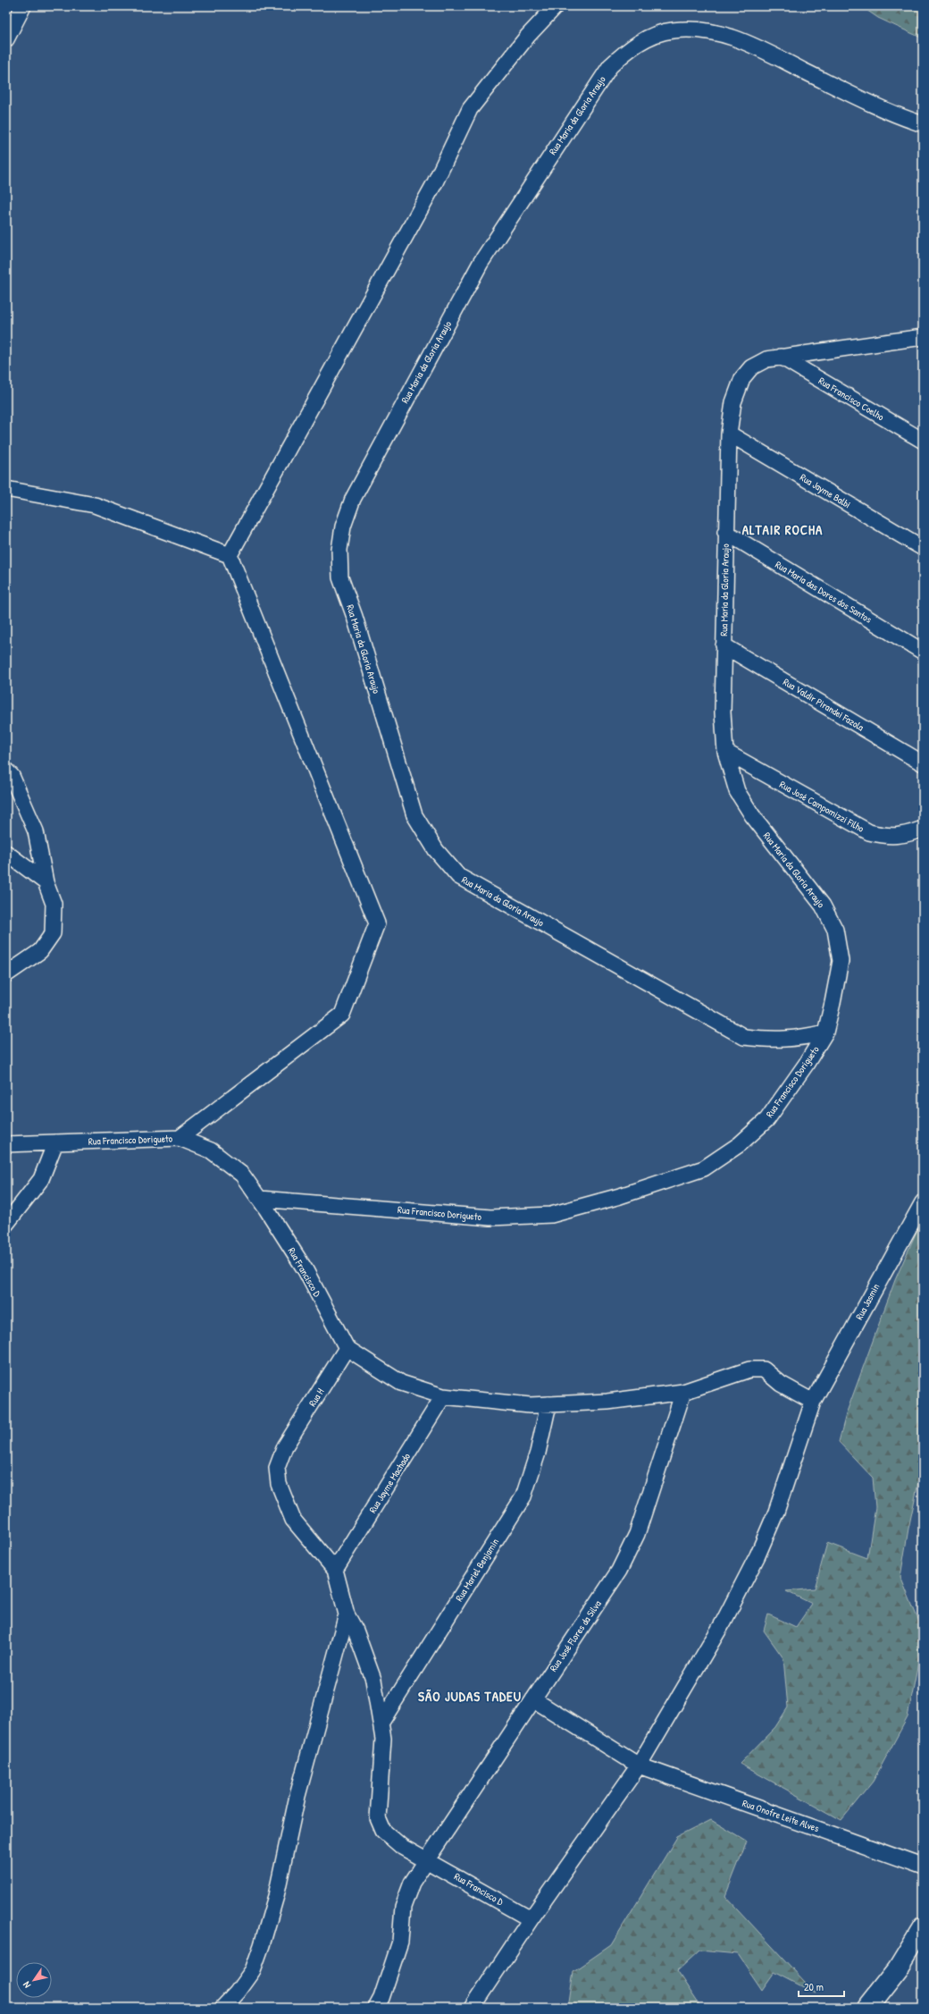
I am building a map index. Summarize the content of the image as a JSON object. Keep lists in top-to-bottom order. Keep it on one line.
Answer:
{"streets":{"street":["Rua Maria da Gloria Araujo","Rua Francisco Coelho","Rua Jayme Balbi","Rua Maria das Dores dos Santos","Rua Valdir Pirandei Fazola","Rua José Campomizzi Filho","Rua Francisco Dorigueto","Rua Francisco D","Rua Jasmin","Rua H","Rua Jayme Machado","Rua Mariel Benjamin","Rua José Flores da Silva","Rua Onofre Leite Alves"]},"crossings":[["Rua Maria da Gloria Araujo","Rua Francisco Coelho"],["Rua Maria da Gloria Araujo","Rua Jayme Balbi"],["Rua Maria da Gloria Araujo","Rua Maria das Dores dos Santos"],["Rua Maria da Gloria Araujo","Rua Valdir Pirandei Fazola"],["Rua Maria da Gloria Araujo","Rua José Campomizzi Filho"],["Rua Maria da Gloria Araujo","Rua Francisco Dorigueto"],["Rua Francisco Dorigueto","Rua Francisco D"],["Rua Francisco D","Rua Jasmin"],["Rua Francisco D","Rua H"],["Rua Francisco D","Rua Jayme Machado"],["Rua Francisco D","Rua Mariel Benjamin"],["Rua Francisco D","Rua José Flores da Silva"],["Rua Jasmin","Rua Onofre Leite Alves"],["Rua H","Rua Jayme Machado"],["Rua José Flores da Silva","Rua Onofre Leite Alves"]],"districts":["ALTAIR ROCHA","SÃO JUDAS TADEU"],"scale_bar":"20 m","north":"bottom left"}
